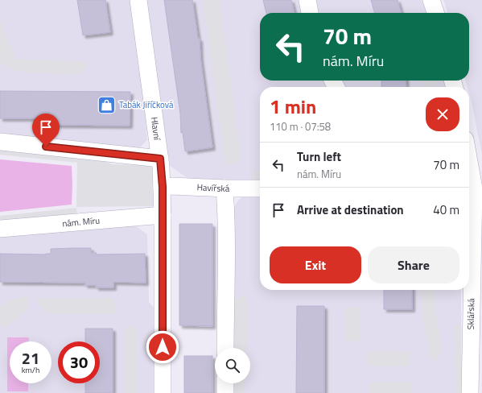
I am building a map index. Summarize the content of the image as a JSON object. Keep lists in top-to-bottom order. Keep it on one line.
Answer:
{"streets":{"street":["Hlavní","Havířská","nám. Míru","Sklářská"]},"crossings":[["Hlavní","Havířská"],["Hlavní","nám. Míru"]],"places":{"shop":["Tabák Jiříčková"]},"page":{"turn":["70 m","nám. Míru"],"heading":["1 min","110 m · 07:58"],"list":[{"name":"Turn left","note":"nám. Míru","value":"70 m"},{"name":"Arrive at destination","value":"40 m"}],"buttons":["Exit","Share"],"speed":"21 km/h","limit":"30"}}
